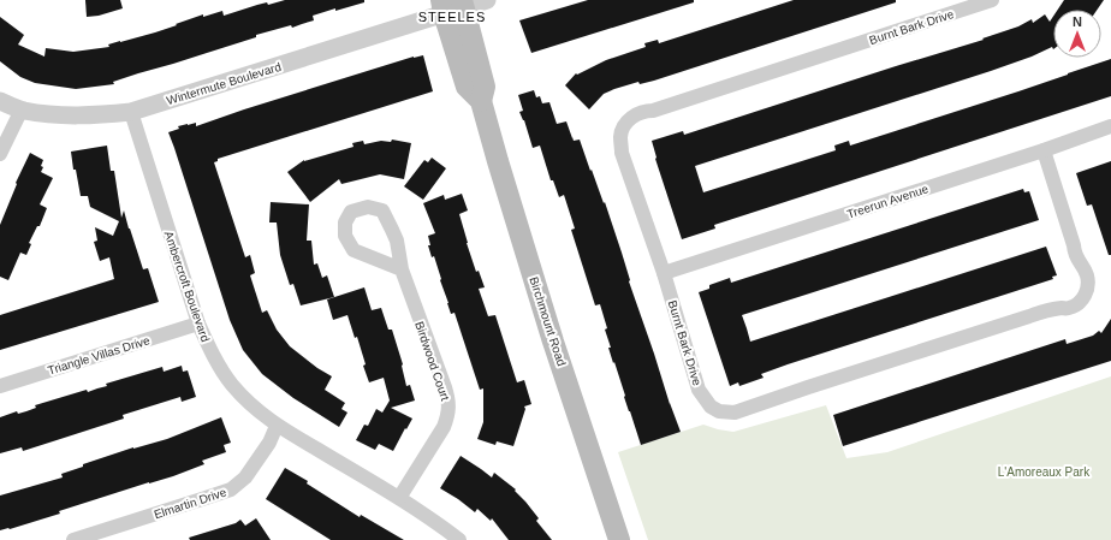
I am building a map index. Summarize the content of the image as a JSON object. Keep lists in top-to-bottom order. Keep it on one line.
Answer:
{"streets":{"main road":["Birchmount Road"],"street":["Burnt Bark Drive","Wintermute Boulevard","Treerun Avenue","Ambercroft Boulevard","Triangle Villas Drive","Birdwood Court","Elmartin Drive"]},"crossings":[["Burnt Bark Drive","Treerun Avenue"],["Wintermute Boulevard","Ambercroft Boulevard"],["Wintermute Boulevard","Birchmount Road"],["Ambercroft Boulevard","Triangle Villas Drive"],["Ambercroft Boulevard","Birdwood Court"],["Ambercroft Boulevard","Elmartin Drive"]],"districts":["STEELES"],"parks":["L'Amoreaux Park"],"north":"top"}
